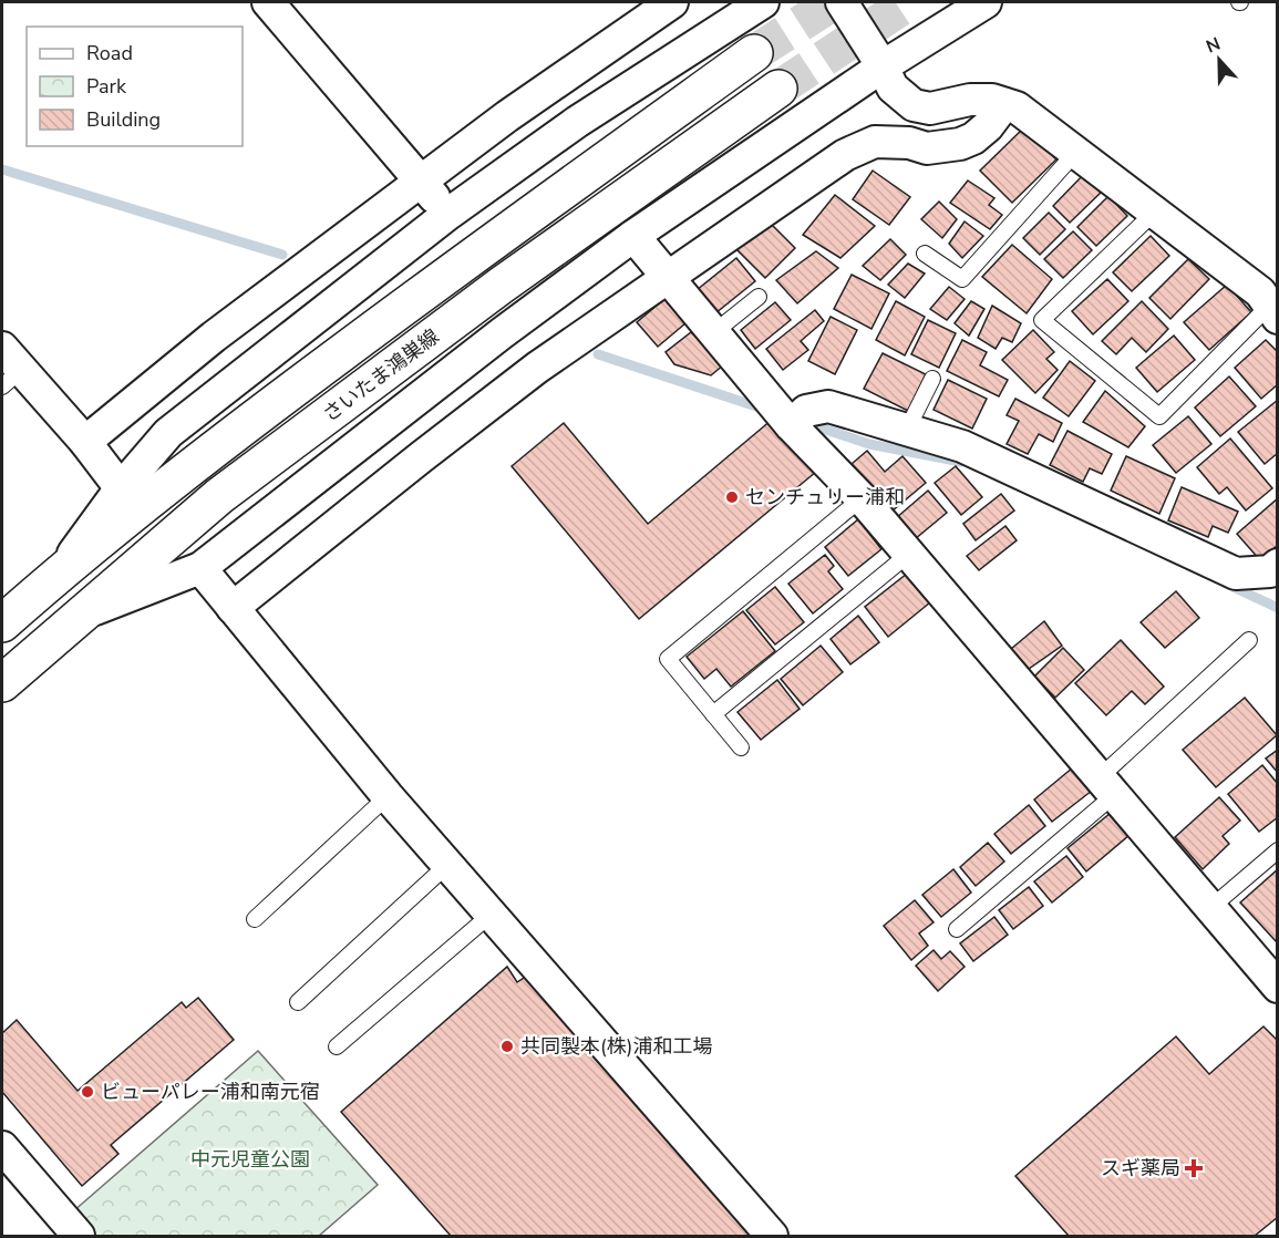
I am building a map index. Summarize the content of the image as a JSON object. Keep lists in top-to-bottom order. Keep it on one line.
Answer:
{"streets":{"main road":["さいたま鴻巣線"]},"parks":["中元児童公園"],"places":{"other":["センチュリー浦和","共同製本(株)浦和工場","ビューパレー浦和南元宿"],"health":["スギ薬局"]},"legend":["Road","Park","Building"],"north":"top"}
